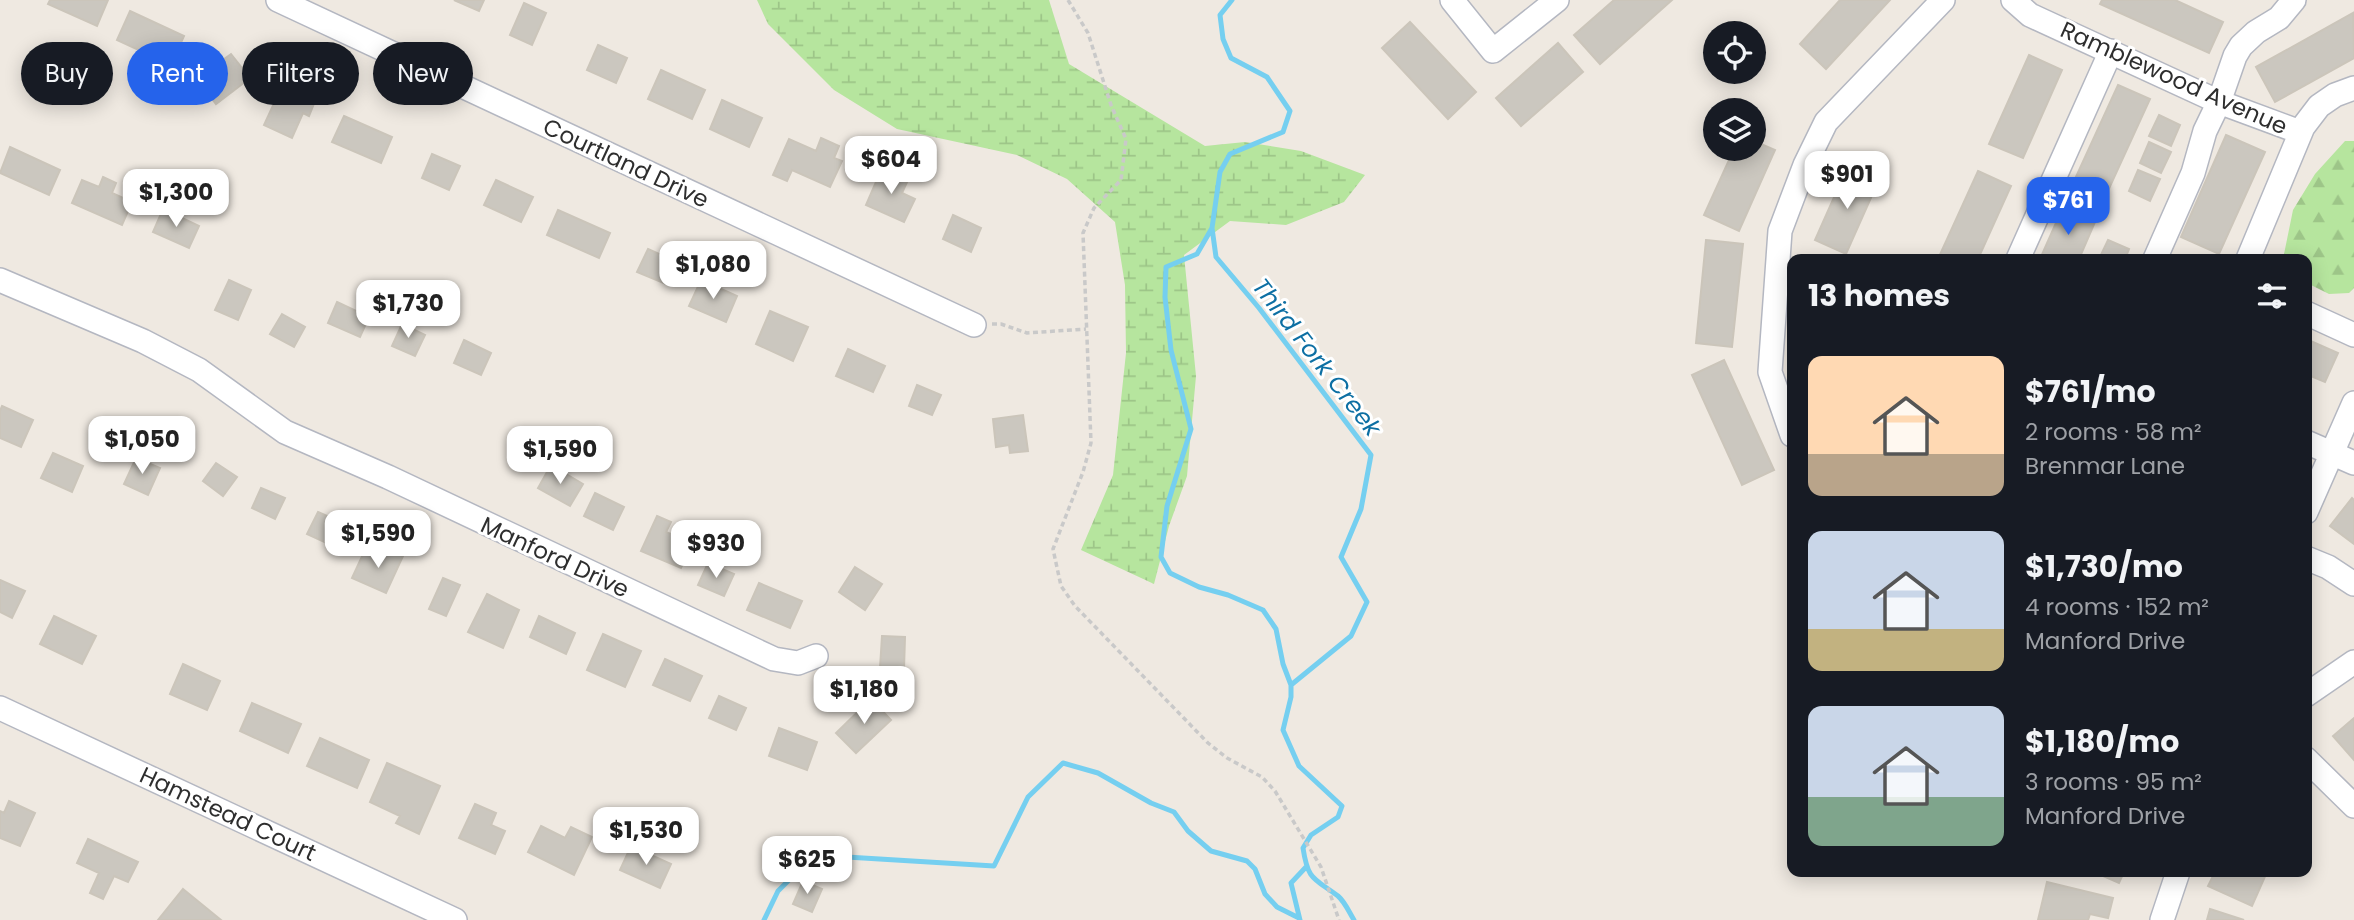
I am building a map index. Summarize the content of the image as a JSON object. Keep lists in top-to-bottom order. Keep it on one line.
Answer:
{"streets":{"street":["Ramblewood Avenue","Courtland Drive","Manford Drive","Hamstead Court"]},"water":["Third Fork Creek"],"page":{"chip":["Buy","Rent","Filters","New"],"price":["$604","$901","$1,300","$761","$1,080","$1,730","$1,050","$1,590","$1,590","$930","$1,180","$1,530","$625"],"heading":"13 homes","list":[{"name":"$761/mo","note":"2 rooms · 58 m² · Brenmar Lane"},{"name":"$1,730/mo","note":"4 rooms · 152 m² · Manford Drive"},{"name":"$1,180/mo","note":"3 rooms · 95 m² · Manford Drive"}]}}
